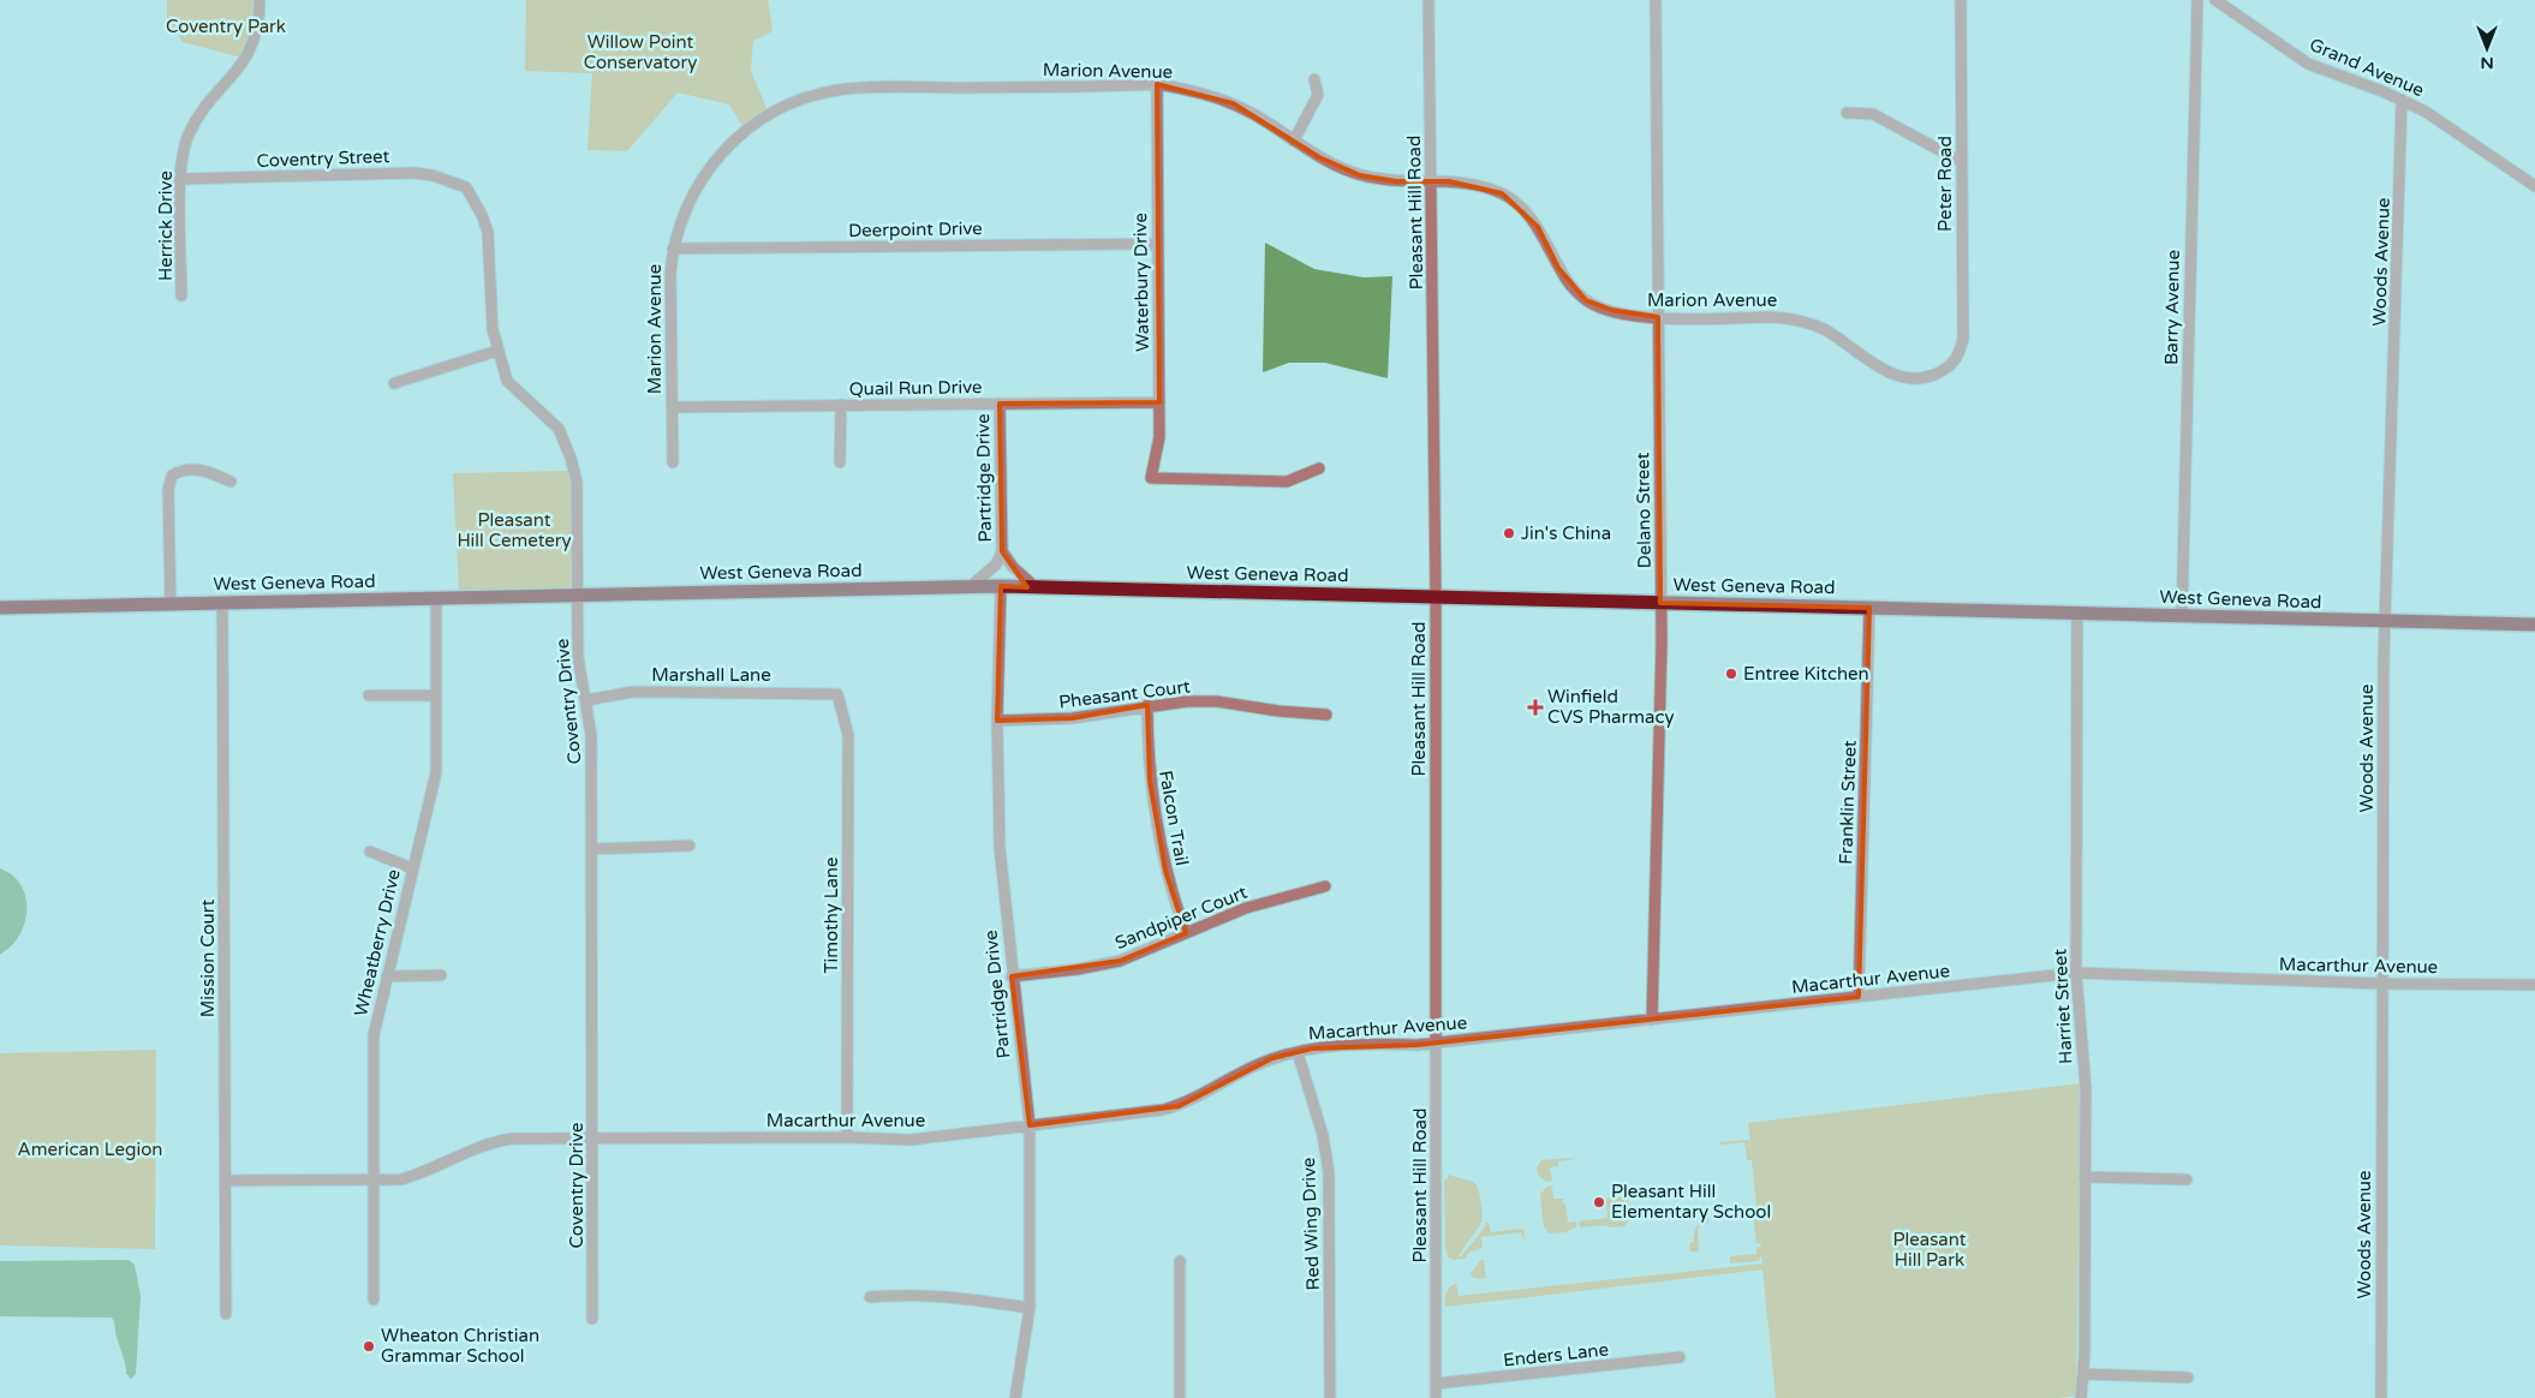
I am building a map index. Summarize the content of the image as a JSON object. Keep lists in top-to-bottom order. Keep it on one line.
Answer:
{"streets":{"main road":["West Geneva Road"],"street":["Grand Avenue","Marion Avenue","Coventry Street","Peter Road","Pleasant Hill Road","Herrick Drive","Deerpoint Drive","Woods Avenue","Waterbury Drive","Barry Avenue","Quail Run Drive","Partridge Drive","Delano Street","Marshall Lane","Pheasant Court","Coventry Drive","Franklin Street","Falcon Trail","Timothy Lane","Sandpiper Court","Wheatberry Drive","Mission Court","Macarthur Avenue","Harriet Street","Red Wing Drive","Enders Lane"]},"crossings":[["Grand Avenue","Woods Avenue"],["Marion Avenue","Peter Road"],["Marion Avenue","Pleasant Hill Road"],["Marion Avenue","Deerpoint Drive"],["Marion Avenue","Waterbury Drive"],["Marion Avenue","Quail Run Drive"],["Marion Avenue","Delano Street"],["Coventry Street","Herrick Drive"],["Coventry Street","Coventry Drive"],["Pleasant Hill Road","West Geneva Road"],["Pleasant Hill Road","Macarthur Avenue"],["Pleasant Hill Road","Enders Lane"],["Deerpoint Drive","Waterbury Drive"],["Woods Avenue","West Geneva Road"],["Woods Avenue","Macarthur Avenue"],["Waterbury Drive","Quail Run Drive"],["Barry Avenue","West Geneva Road"],["Quail Run Drive","Partridge Drive"],["Partridge Drive","West Geneva Road"],["Partridge Drive","Pheasant Court"],["Partridge Drive","Sandpiper Court"],["Partridge Drive","Macarthur Avenue"],["Delano Street","West Geneva Road"],["Delano Street","Macarthur Avenue"],["West Geneva Road","Coventry Drive"],["West Geneva Road","Franklin Street"],["West Geneva Road","Wheatberry Drive"],["West Geneva Road","Mission Court"],["West Geneva Road","Harriet Street"],["Marshall Lane","Coventry Drive"],["Marshall Lane","Timothy Lane"],["Pheasant Court","Falcon Trail"],["Coventry Drive","Macarthur Avenue"],["Franklin Street","Macarthur Avenue"],["Falcon Trail","Sandpiper Court"],["Timothy Lane","Macarthur Avenue"],["Wheatberry Drive","Macarthur Avenue"],["Mission Court","Macarthur Avenue"],["Macarthur Avenue","Harriet Street"],["Macarthur Avenue","Red Wing Drive"]],"parks":["Coventry Park","Willow Point Conservatory","Pleasant Hill Cemetery","American Legion","Pleasant Hill Park"],"places":{"other":["Jin's China","Entree Kitchen","Pleasant Hill Elementary School","Wheaton Christian Grammar School"],"health":["Winfield CVS Pharmacy"]},"north":"bottom"}
